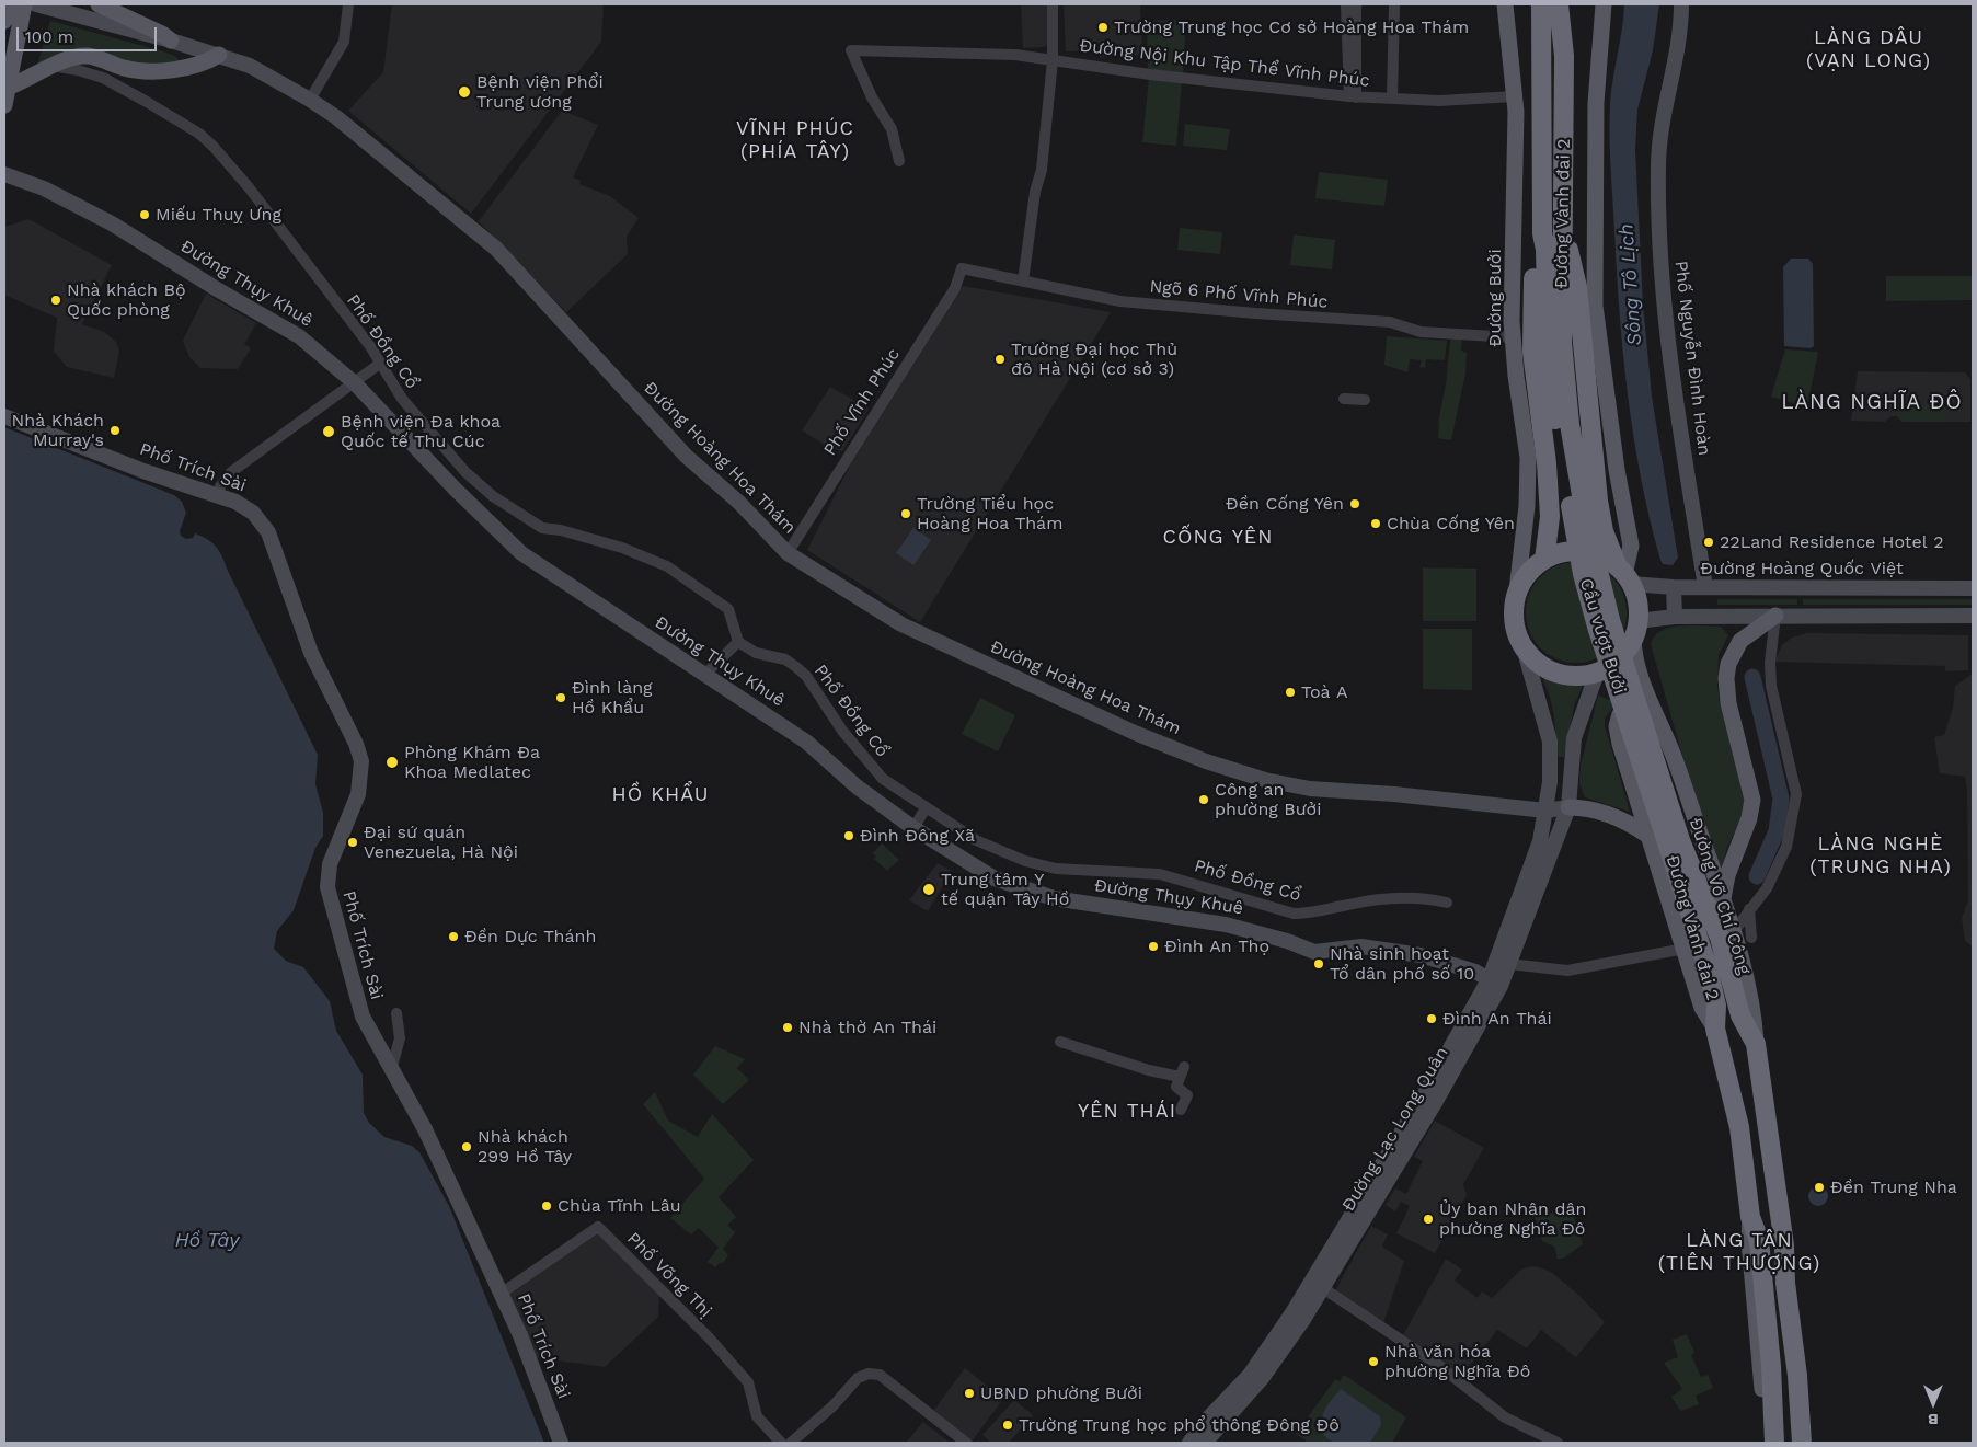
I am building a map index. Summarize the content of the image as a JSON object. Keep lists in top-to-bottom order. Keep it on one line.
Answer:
{"streets":{"highway":["Đường Vành đai 2","Cầu vượt Bưởi","Đường Võ Chí Công"],"main road":["Đường Thụy Khuê","Đường Bưởi","Phố Nguyễn Đình Hoàn","Đường Hoàng Hoa Thám","Phố Trích Sài","Đường Hoàng Quốc Việt","Đường Lạc Long Quân"],"street":["Đường Nội Khu Tập Thể Vĩnh Phúc","Ngõ 6 Phố Vĩnh Phúc","Phố Đồng Cổ","Phố Vĩnh Phúc","Phố Võng Thị"]},"crossings":[["Đường Nội Khu Tập Thể Vĩnh Phúc","Đường Bưởi"],["Đường Vành đai 2","Cầu vượt Bưởi"],["Đường Vành đai 2","Đường Võ Chí Công"],["Đường Thụy Khuê","Đường Lạc Long Quân"],["Ngõ 6 Phố Vĩnh Phúc","Đường Bưởi"],["Ngõ 6 Phố Vĩnh Phúc","Phố Vĩnh Phúc"],["Đường Bưởi","Đường Hoàng Quốc Việt"],["Đường Bưởi","Đường Võ Chí Công"],["Phố Nguyễn Đình Hoàn","Đường Hoàng Quốc Việt"],["Phố Vĩnh Phúc","Đường Hoàng Hoa Thám"],["Đường Hoàng Hoa Thám","Đường Lạc Long Quân"],["Phố Trích Sài","Phố Võng Thị"],["Đường Hoàng Quốc Việt","Đường Võ Chí Công"]],"districts":["LÀNG DÂU (VẠN LONG)","VĨNH PHÚC (PHÍA TÂY)","LÀNG NGHĨA ĐÔ","CỐNG YÊN","HỒ KHẨU","LÀNG NGHÈ (TRUNG NHA)","YÊN THÁI","LÀNG TÂN (TIÊN THƯỢNG)"],"water":["Sông Tô Lịch","Hồ Tây"],"places":["Trường Trung học Cơ sở Hoàng Hoa Thám","Bệnh viện Phổi Trung ương","Miếu Thuỵ Ưng","Nhà khách Bộ Quốc phòng","Trường Đại học Thủ đô Hà Nội (cơ sở 3)","Nhà Khách Murray's","Bệnh viện Đa khoa Quốc tế Thu Cúc","Đền Cống Yên","Trường Tiểu học Hoàng Hoa Thám","Chùa Cống Yên","22Land Residence Hotel 2","Toà A","Đình làng Hồ Khẩu","Phòng Khám Đa Khoa Medlatec","Công an phường Bưởi","Đình Đông Xã","Đại sứ quán Venezuela, Hà Nội","Trung tâm Y tế quận Tây Hồ","Đền Dực Thánh","Đình An Thọ","Nhà sinh hoạt Tổ dân phố số 10","Đình An Thái","Nhà thờ An Thái","Nhà khách 299 Hồ Tây","Đền Trung Nha","Chùa Tĩnh Lâu","Ủy ban Nhân dân phường Nghĩa Đô","Nhà văn hóa phường Nghĩa Đô","UBND phường Bưởi","Trường Trung học phổ thông Đông Đô"],"scale_bar":"100 m","north":"bottom"}
